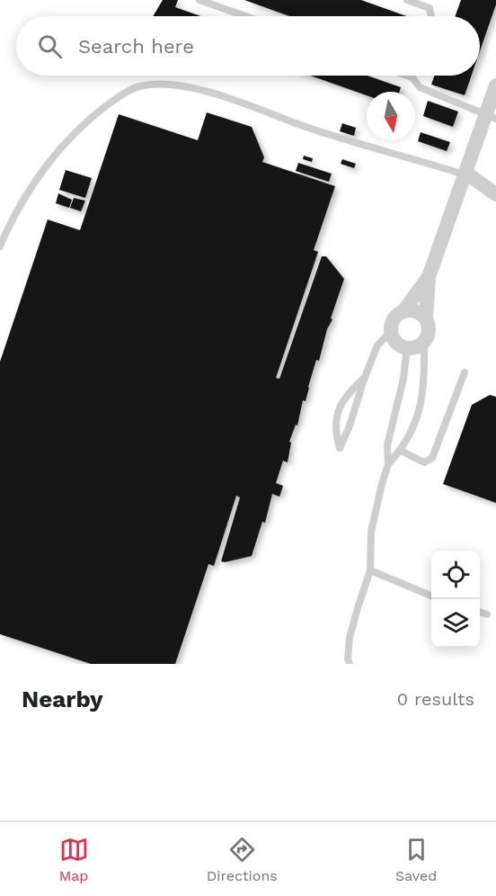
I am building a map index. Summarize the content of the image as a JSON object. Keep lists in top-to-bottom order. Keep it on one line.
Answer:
{"north":"bottom","page":{"search":"Search here","heading":["Nearby","0 results"],"nav":["Map","Directions","Saved"]}}
